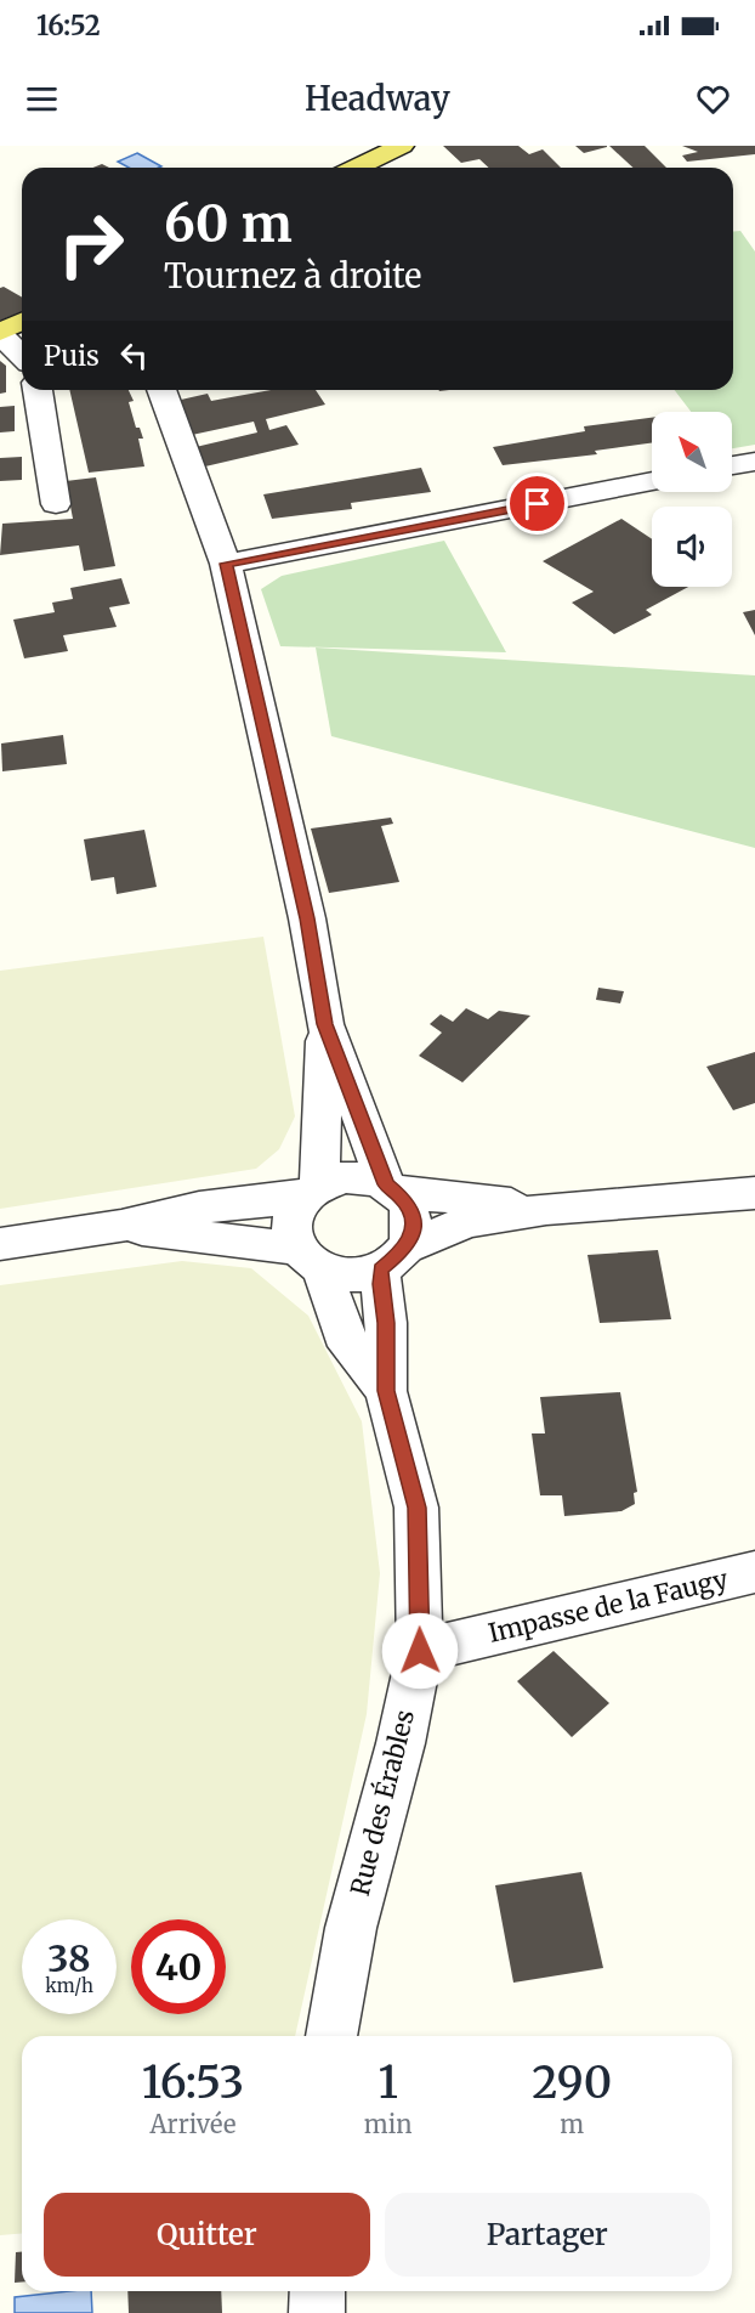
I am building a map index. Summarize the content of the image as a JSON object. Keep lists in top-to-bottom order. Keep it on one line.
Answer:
{"streets":{"street":["Impasse de la Faugy","Rue des Érables"]},"crossings":[["Impasse de la Faugy","Rue des Érables"]],"north":"top left","page":{"status":"16:52","header":"Headway","turn":["60 m","Tournez à droite"],"then":"Puis","speed":"38 km/h","limit":"40","eta":["16:53","Arrivée","1","min","290","m"],"buttons":["Quitter","Partager"]}}
